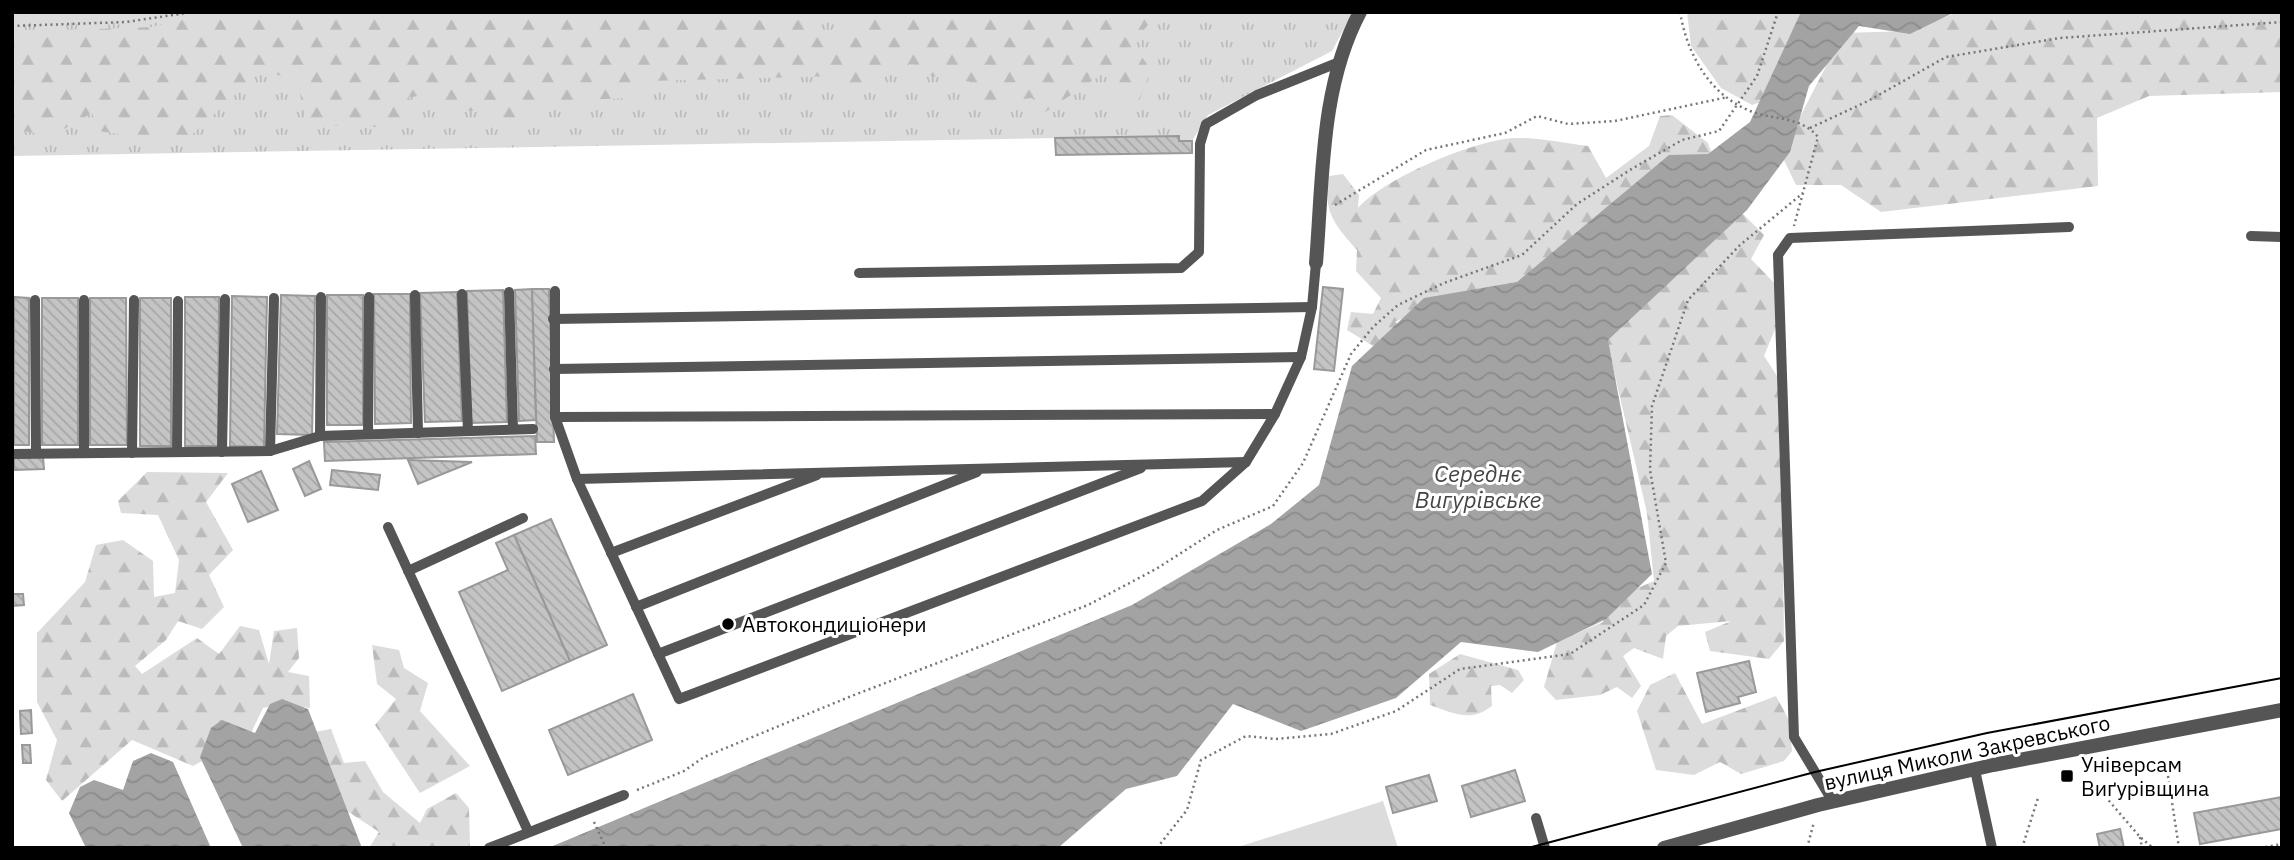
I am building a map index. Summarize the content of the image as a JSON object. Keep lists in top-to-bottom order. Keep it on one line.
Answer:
{"streets":{"street":["вулиця Миколи Закревського"]},"water":["Середнє Вигурівське"],"places":{"other":["Автокондиціонери"],"transit":["Універсам Виґурівщина"]}}
